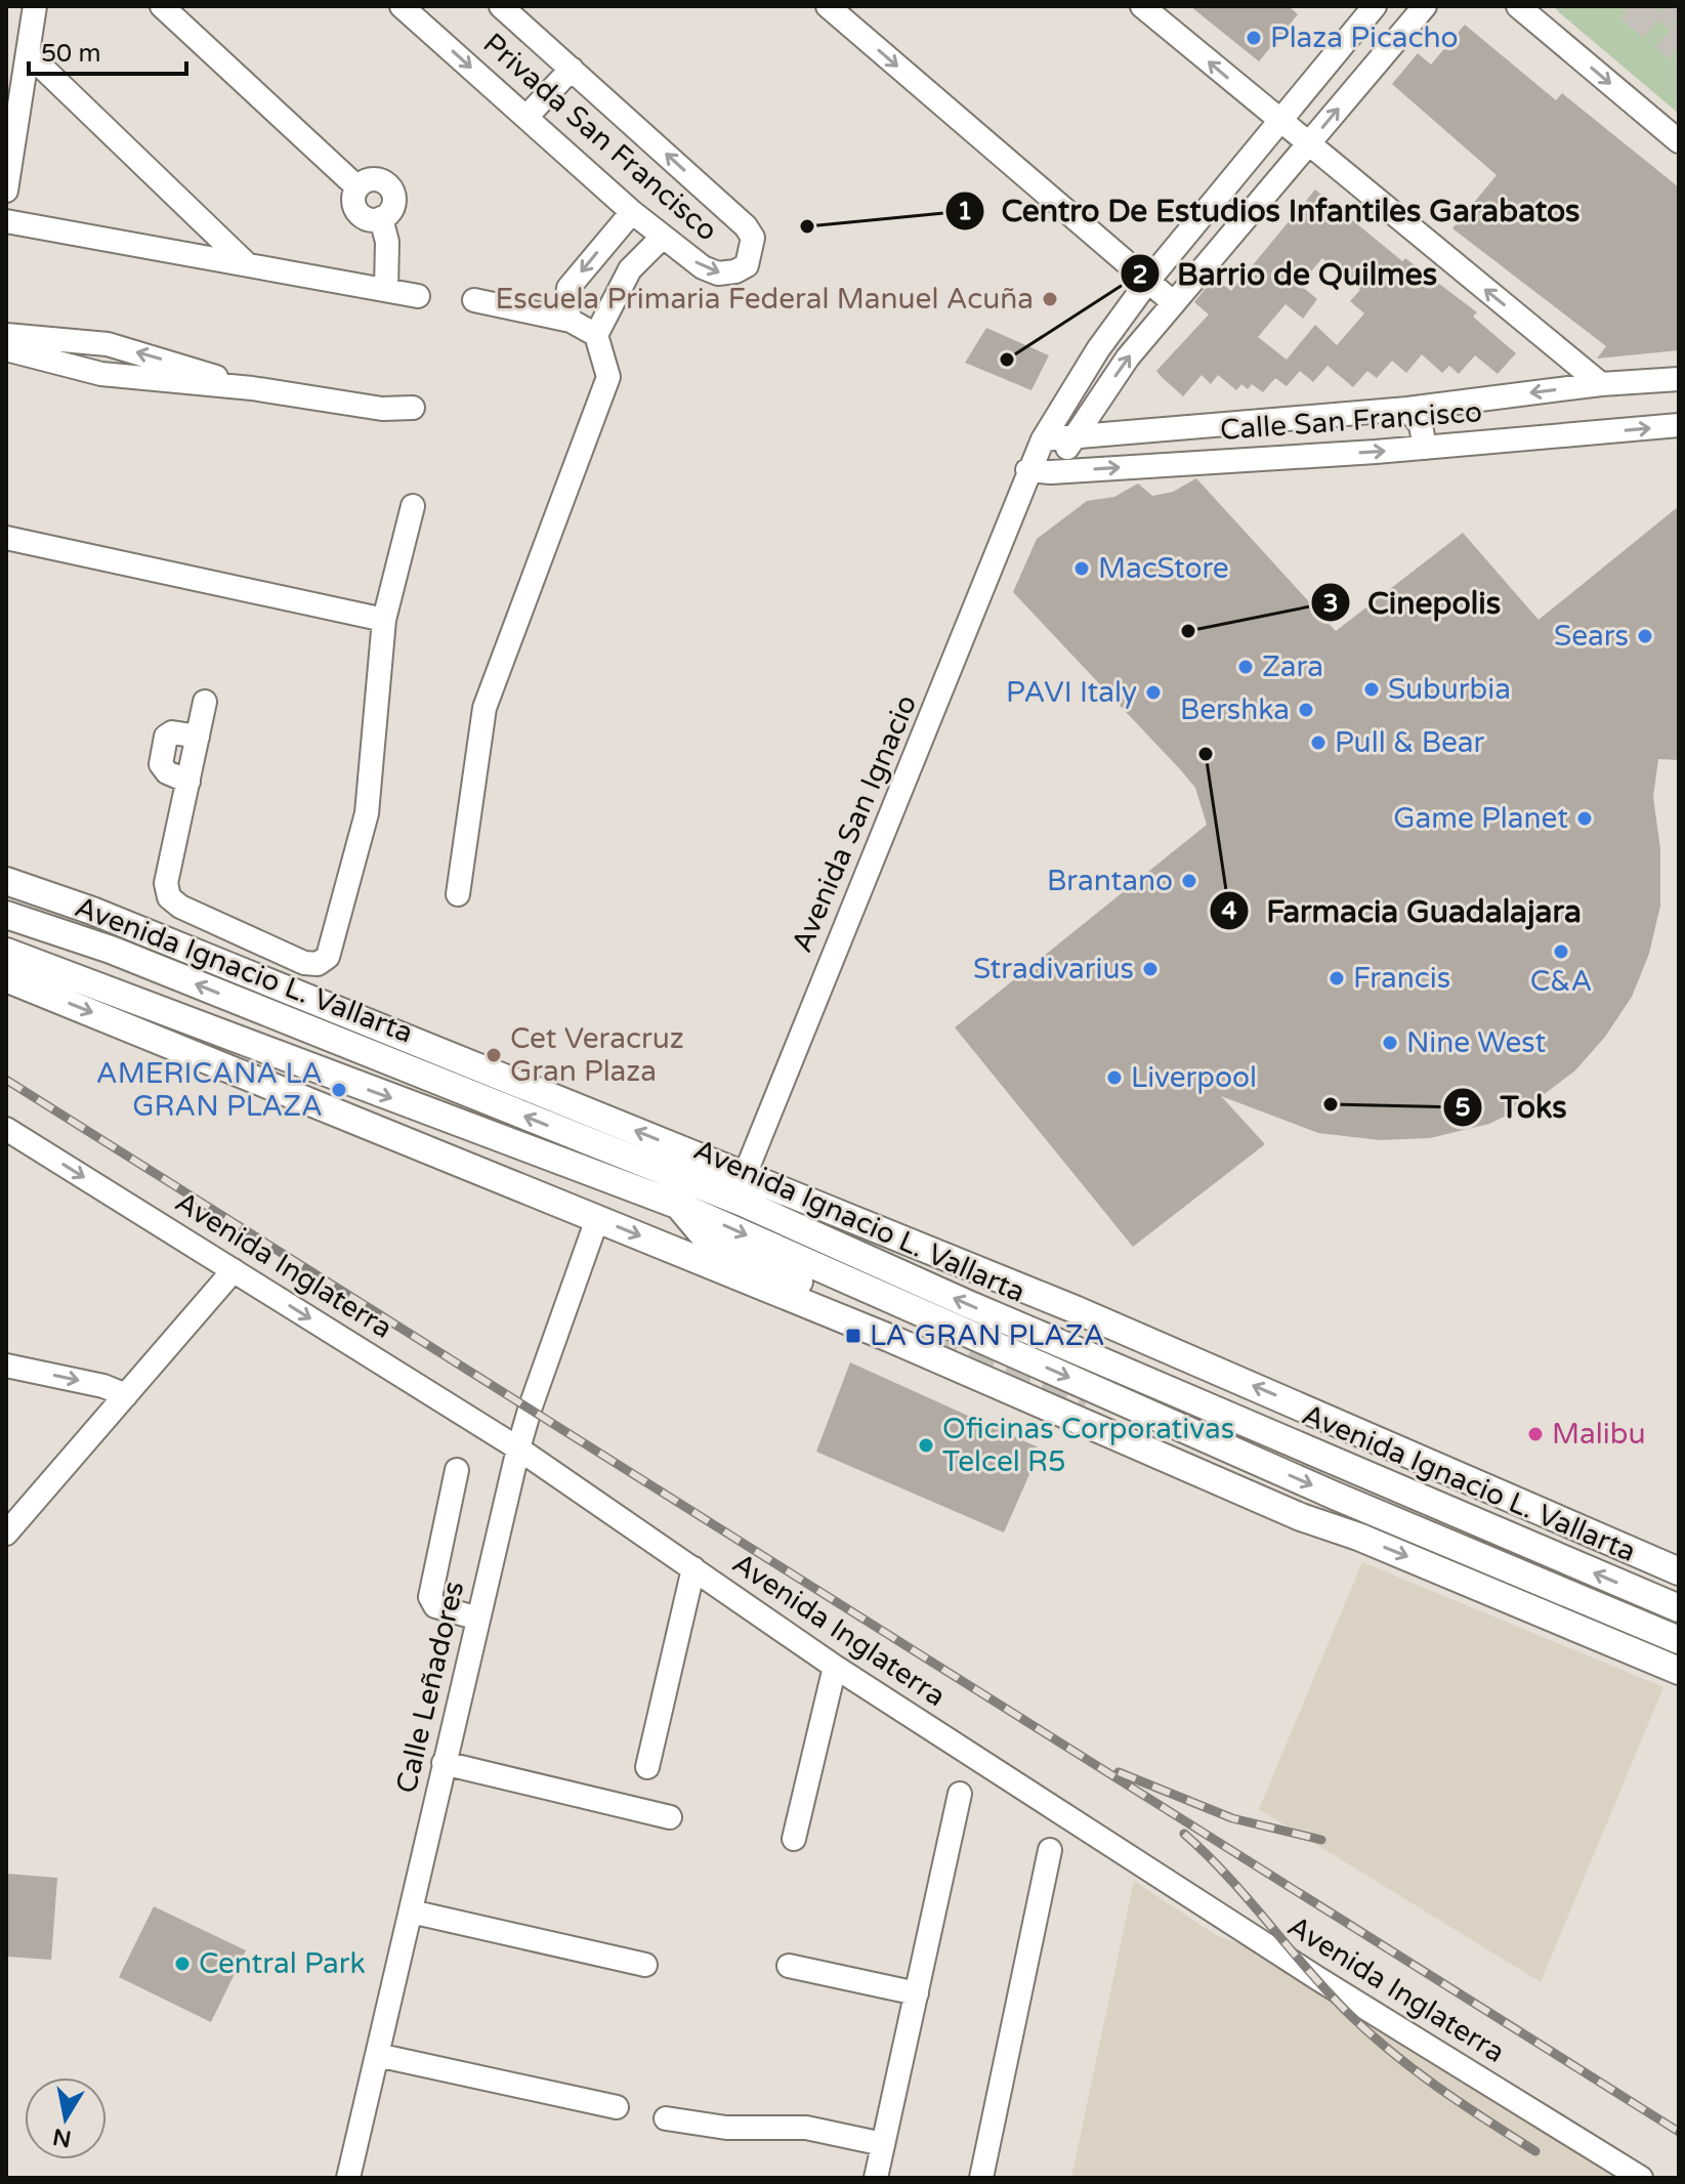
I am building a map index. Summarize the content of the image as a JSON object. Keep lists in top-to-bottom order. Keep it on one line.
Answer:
{"streets":{"main road":["Avenida Ignacio L. Vallarta"],"street":["Privada San Francisco","Calle San Francisco","Avenida San Ignacio","Avenida Inglaterra","Calle Leñadores"]},"crossings":[["Calle San Francisco","Avenida San Ignacio"],["Avenida San Ignacio","Avenida Ignacio L. Vallarta"],["Avenida Inglaterra","Calle Leñadores"]],"places":{"other":["Plaza Picacho","Centro De Estudios Infantiles Garabatos","Escuela Primaria Federal Manuel Acuña","Barrio de Quilmes","MacStore","Cinepolis","Sears","Zara","Suburbia","PAVI Italy","Bershka","Pull & Bear","Farmacia Guadalajara","Game Planet","Brantano","C&A","Stradivarius","Francis","Nine West","Cet Veracruz Gran Plaza","Liverpool","AMERICANA LA GRAN PLAZA","Toks","Malibu","Oficinas Corporativas Telcel R5","Central Park"],"transit":["LA GRAN PLAZA"]},"scale_bar":"50 m","north":"bottom"}
